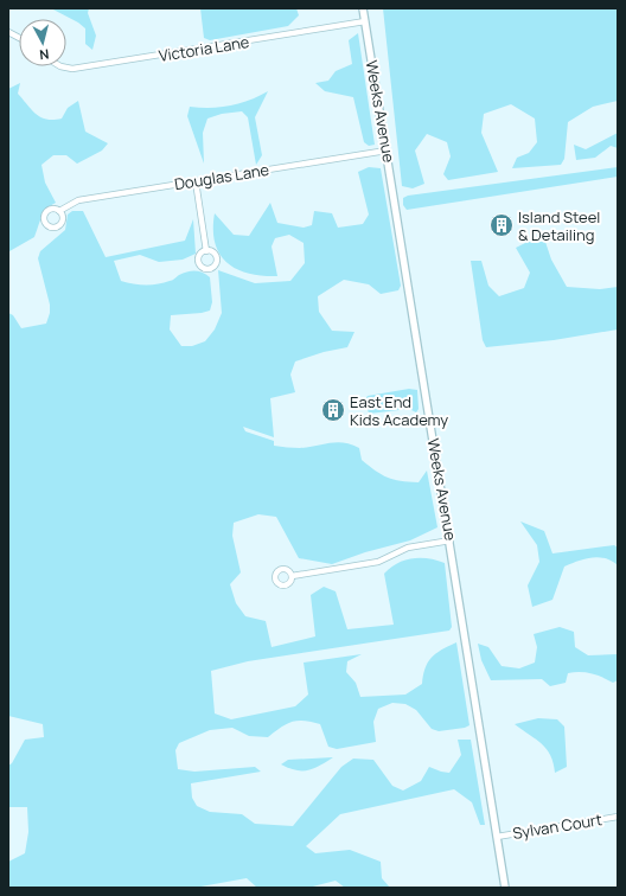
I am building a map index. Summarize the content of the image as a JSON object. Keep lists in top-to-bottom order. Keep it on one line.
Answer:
{"streets":{"street":["Victoria Lane","Weeks Avenue","Douglas Lane","Sylvan Court"]},"crossings":[["Victoria Lane","Weeks Avenue"],["Weeks Avenue","Douglas Lane"],["Weeks Avenue","Sylvan Court"]],"places":{"building":["Island Steel & Detailing","East End Kids Academy"]},"north":"bottom"}
